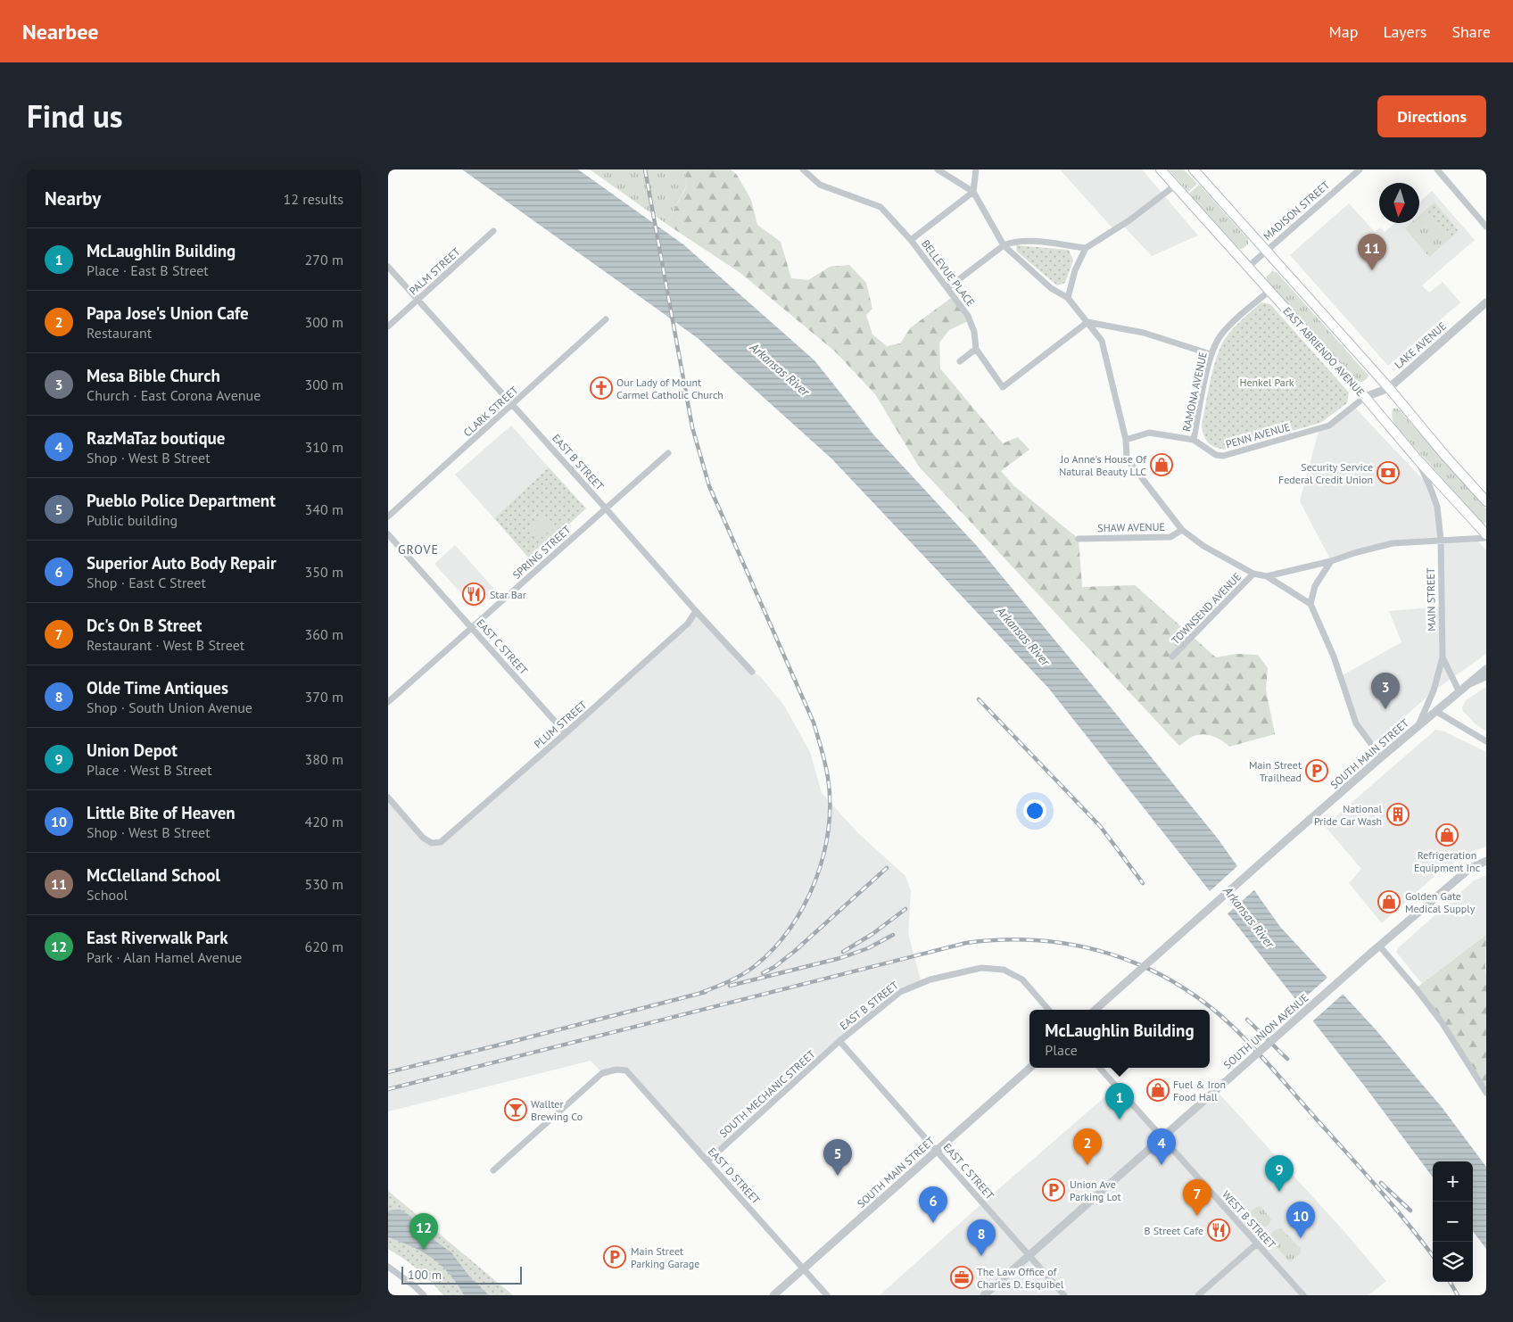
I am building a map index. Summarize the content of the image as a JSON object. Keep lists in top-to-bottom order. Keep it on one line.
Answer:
{"streets":{"main road":["EAST ABRIENDO AVENUE"],"street":["MADISON STREET","PALM STREET","BELLEVUE PLACE","LAKE AVENUE","RAMONA AVENUE","CLARK STREET","PENN AVENUE","EAST B STREET","SHAW AVENUE","SPRING STREET","MAIN STREET","TOWNSEND AVENUE","EAST C STREET","PLUM STREET","SOUTH MAIN STREET","SOUTH UNION AVENUE","SOUTH MECHANIC STREET","EAST D STREET","WEST B STREET"]},"crossings":[["MADISON STREET","EAST ABRIENDO AVENUE"],["PALM STREET","EAST B STREET"],["LAKE AVENUE","EAST ABRIENDO AVENUE"],["LAKE AVENUE","PENN AVENUE"],["EAST ABRIENDO AVENUE","RAMONA AVENUE"],["EAST ABRIENDO AVENUE","PENN AVENUE"],["EAST ABRIENDO AVENUE","MAIN STREET"],["RAMONA AVENUE","PENN AVENUE"],["CLARK STREET","EAST B STREET"],["EAST B STREET","SPRING STREET"],["EAST B STREET","EAST C STREET"],["EAST B STREET","PLUM STREET"],["EAST B STREET","SOUTH MECHANIC STREET"],["SPRING STREET","EAST C STREET"],["MAIN STREET","SOUTH MAIN STREET"],["EAST C STREET","PLUM STREET"],["EAST C STREET","SOUTH MAIN STREET"],["EAST C STREET","SOUTH UNION AVENUE"],["EAST C STREET","SOUTH MECHANIC STREET"],["SOUTH MAIN STREET","EAST D STREET"],["SOUTH UNION AVENUE","WEST B STREET"],["SOUTH MECHANIC STREET","EAST D STREET"]],"districts":["GROVE"],"water":["Arkansas River"],"parks":["Henkel Park"],"places":{"church":["Our Lady of Mount Carmel Catholic Church"],"shop":["Jo Anne's House Of Natural Beauty LLC","Refrigeration Equipment Inc","Golden Gate Medical Supply","Fuel & Iron Food Hall"],"bank":["Security Service Federal Credit Union"],"restaurant":["Star Bar","B Street Cafe"],"parking":["Main Street Trailhead","Union Ave Parking Lot","Main Street Parking Garage"],"building":["National Pride Car Wash"],"bar":["Wallter Brewing Co"],"office":["The Law Office of Charles D. Esquibel"]},"scale_bar":"100 m","north":"bottom","page":{"header":"Nearbee","nav":["Map","Layers","Share"],"title":"Find us","buttons":"Directions","heading":["Nearby","12 results"],"list":[{"mark":"1","name":"McLaughlin Building","note":"Place · East B Street","value":"270 m"},{"mark":"2","name":"Papa Jose's Union Cafe","note":"Restaurant","value":"300 m"},{"mark":"3","name":"Mesa Bible Church","note":"Church · East Corona Avenue","value":"300 m"},{"mark":"4","name":"RazMaTaz boutique","note":"Shop · West B Street","value":"310 m"},{"mark":"5","name":"Pueblo Police Department","note":"Public building","value":"340 m"},{"mark":"6","name":"Superior Auto Body Repair","note":"Shop · East C Street","value":"350 m"},{"mark":"7","name":"Dc's On B Street","note":"Restaurant · West B Street","value":"360 m"},{"mark":"8","name":"Olde Time Antiques","note":"Shop · South Union Avenue","value":"370 m"},{"mark":"9","name":"Union Depot","note":"Place · West B Street","value":"380 m"},{"mark":"10","name":"Little Bite of Heaven","note":"Shop · West B Street","value":"420 m"},{"mark":"11","name":"McClelland School","note":"School","value":"530 m"},{"mark":"12","name":"East Riverwalk Park","note":"Park · Alan Hamel Avenue","value":"620 m"}],"pins":["11","3","1","2","4","5","9","7","6","10","12","8"],"popup":["McLaughlin Building","Place"],"map_buttons":["+","−"],"scale":"100 m"}}
